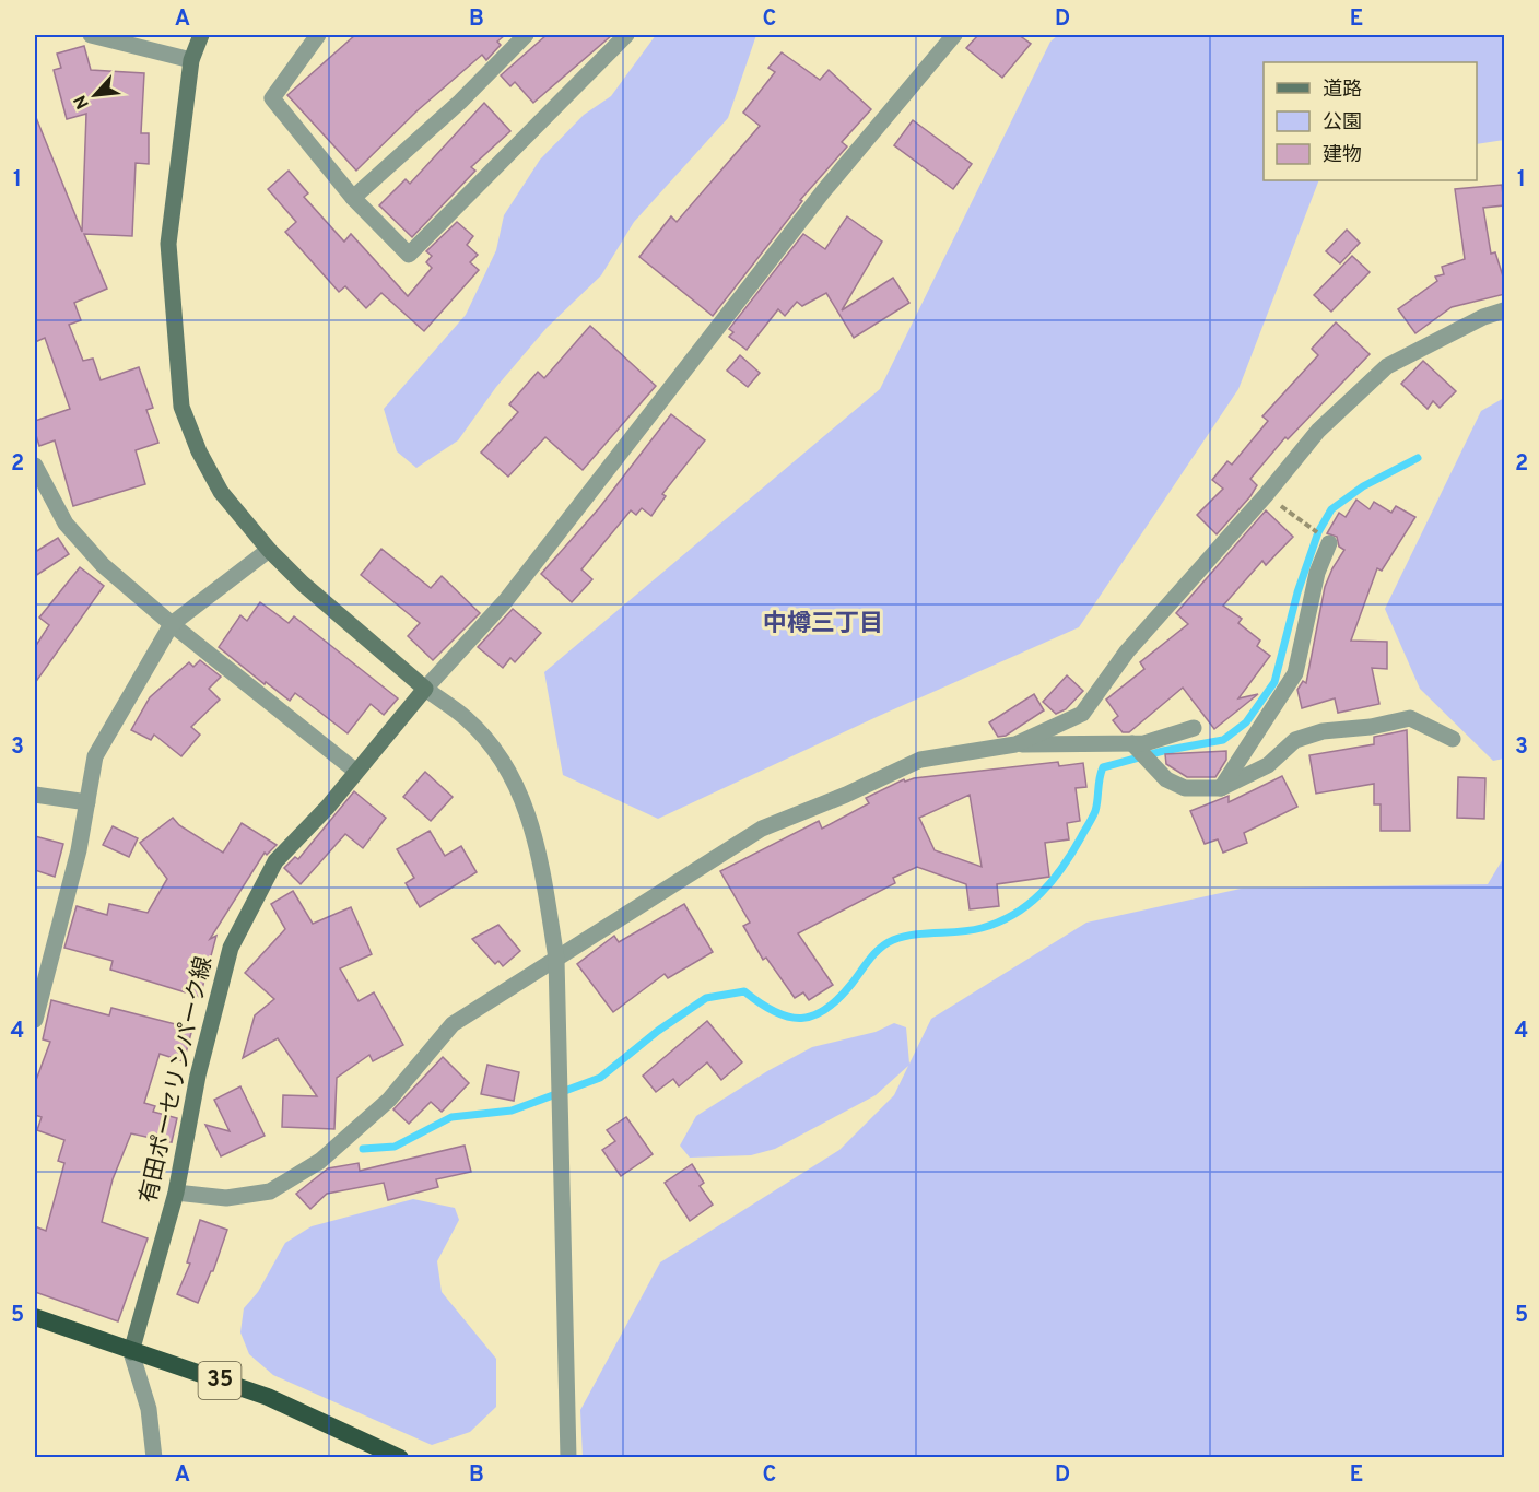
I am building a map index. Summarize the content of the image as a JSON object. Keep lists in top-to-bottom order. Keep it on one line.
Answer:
{"streets":{"highway":["35"],"main road":["有田ポーセリンパーク線"]},"crossings":[["有田ポーセリンパーク線","35"]],"districts":["中樽三丁目"],"legend":["道路","公園","建物"],"north":"bottom left","grid":{"columns":["A","B","C","D","E"],"rows":["1","2","3","4","5"]}}
